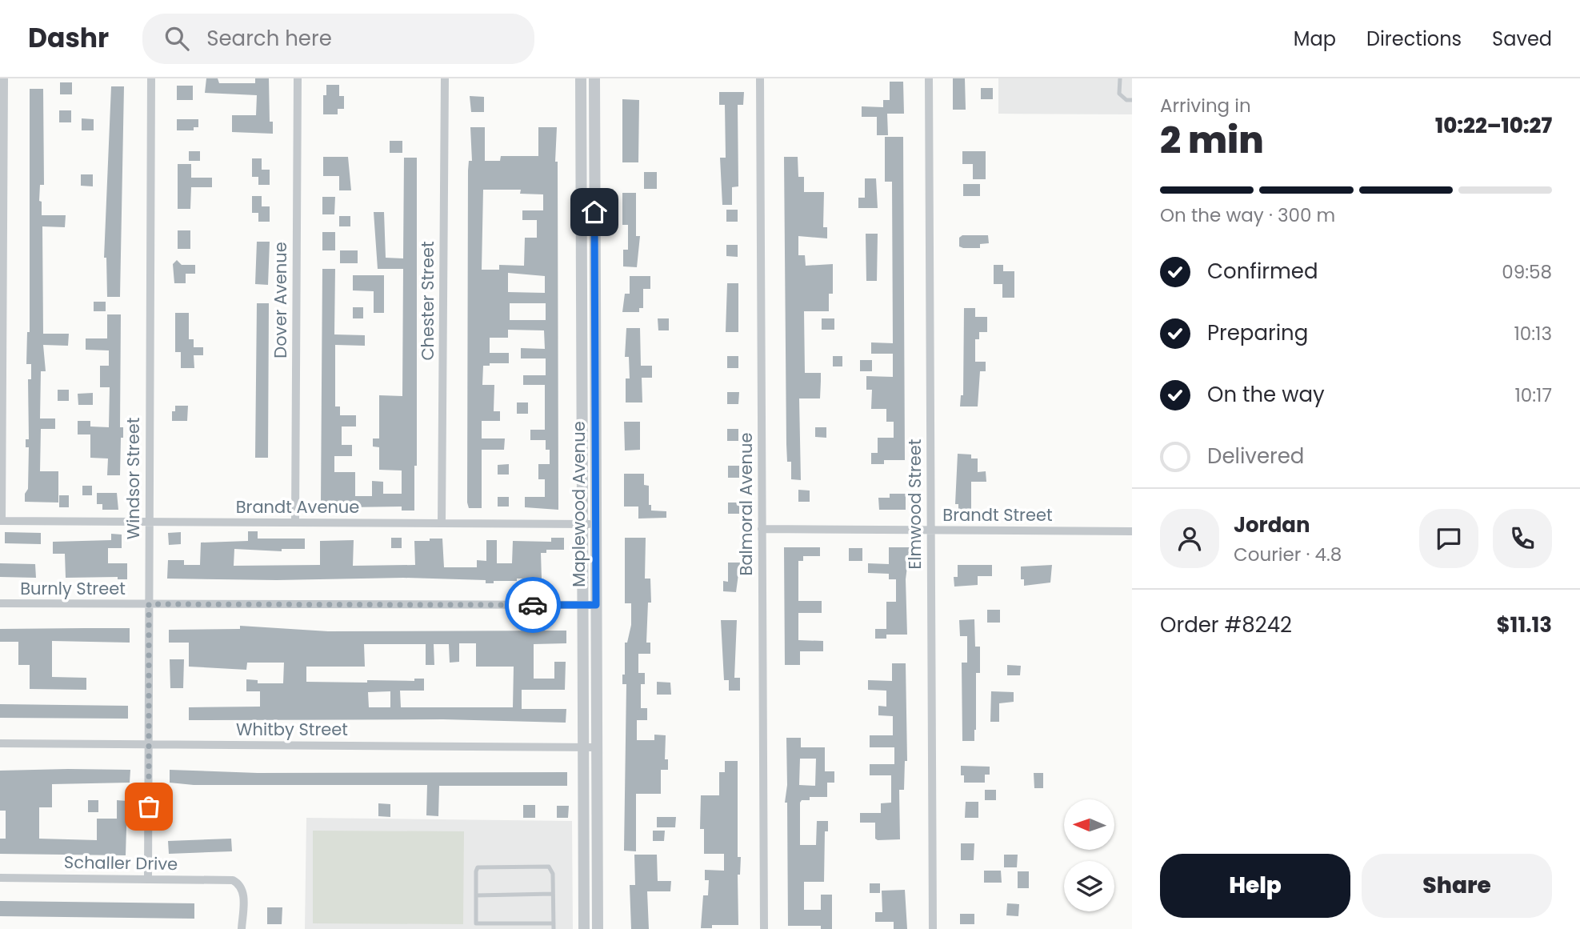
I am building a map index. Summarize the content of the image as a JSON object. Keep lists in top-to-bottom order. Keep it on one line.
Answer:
{"streets":{"street":["Dover Avenue","Chester Street","Windsor Street","Maplewood Avenue","Balmoral Avenue","Elmwood Street","Brandt Avenue","Brandt Street","Burnly Street","Whitby Street","Schaller Drive"]},"crossings":[["Dover Avenue","Brandt Avenue"],["Chester Street","Brandt Avenue"],["Windsor Street","Brandt Avenue"],["Windsor Street","Burnly Street"],["Windsor Street","Whitby Street"],["Windsor Street","Schaller Drive"],["Maplewood Avenue","Brandt Avenue"],["Maplewood Avenue","Burnly Street"],["Maplewood Avenue","Whitby Street"],["Balmoral Avenue","Brandt Street"],["Elmwood Street","Brandt Street"]],"north":"left","page":{"header":"Dashr","search":"Search here","nav":["Map","Directions","Saved"],"heading":["2 min","Arriving in","10:22–10:27"],"panel":["Jordan","Courier · 4.8","Order #8242","$11.13"],"bar":"On the way · 300 m","list":[["Confirmed","09:58"],["Preparing","10:13"],["On the way","10:17"],"Delivered"],"buttons":["Help","Share"]}}
